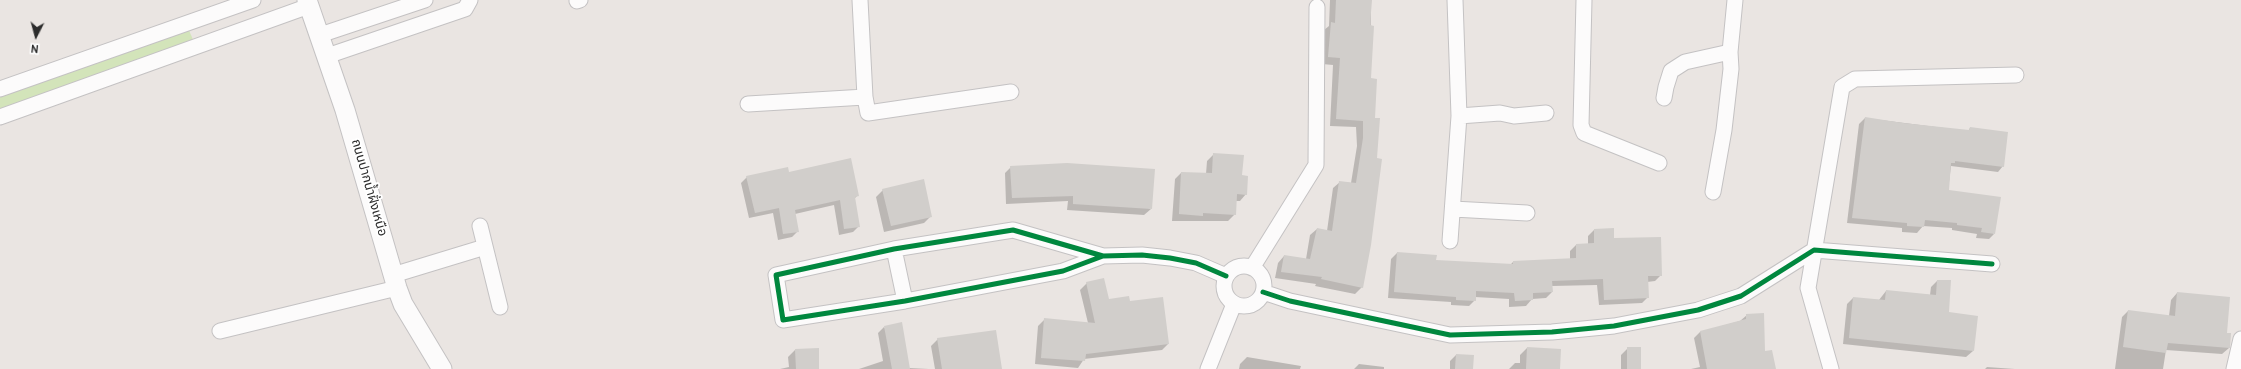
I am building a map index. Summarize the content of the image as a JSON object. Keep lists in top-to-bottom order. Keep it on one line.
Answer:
{"streets":{"street":["ถนนปากน้ำฝั่งเหนือ"]},"north":"bottom"}
